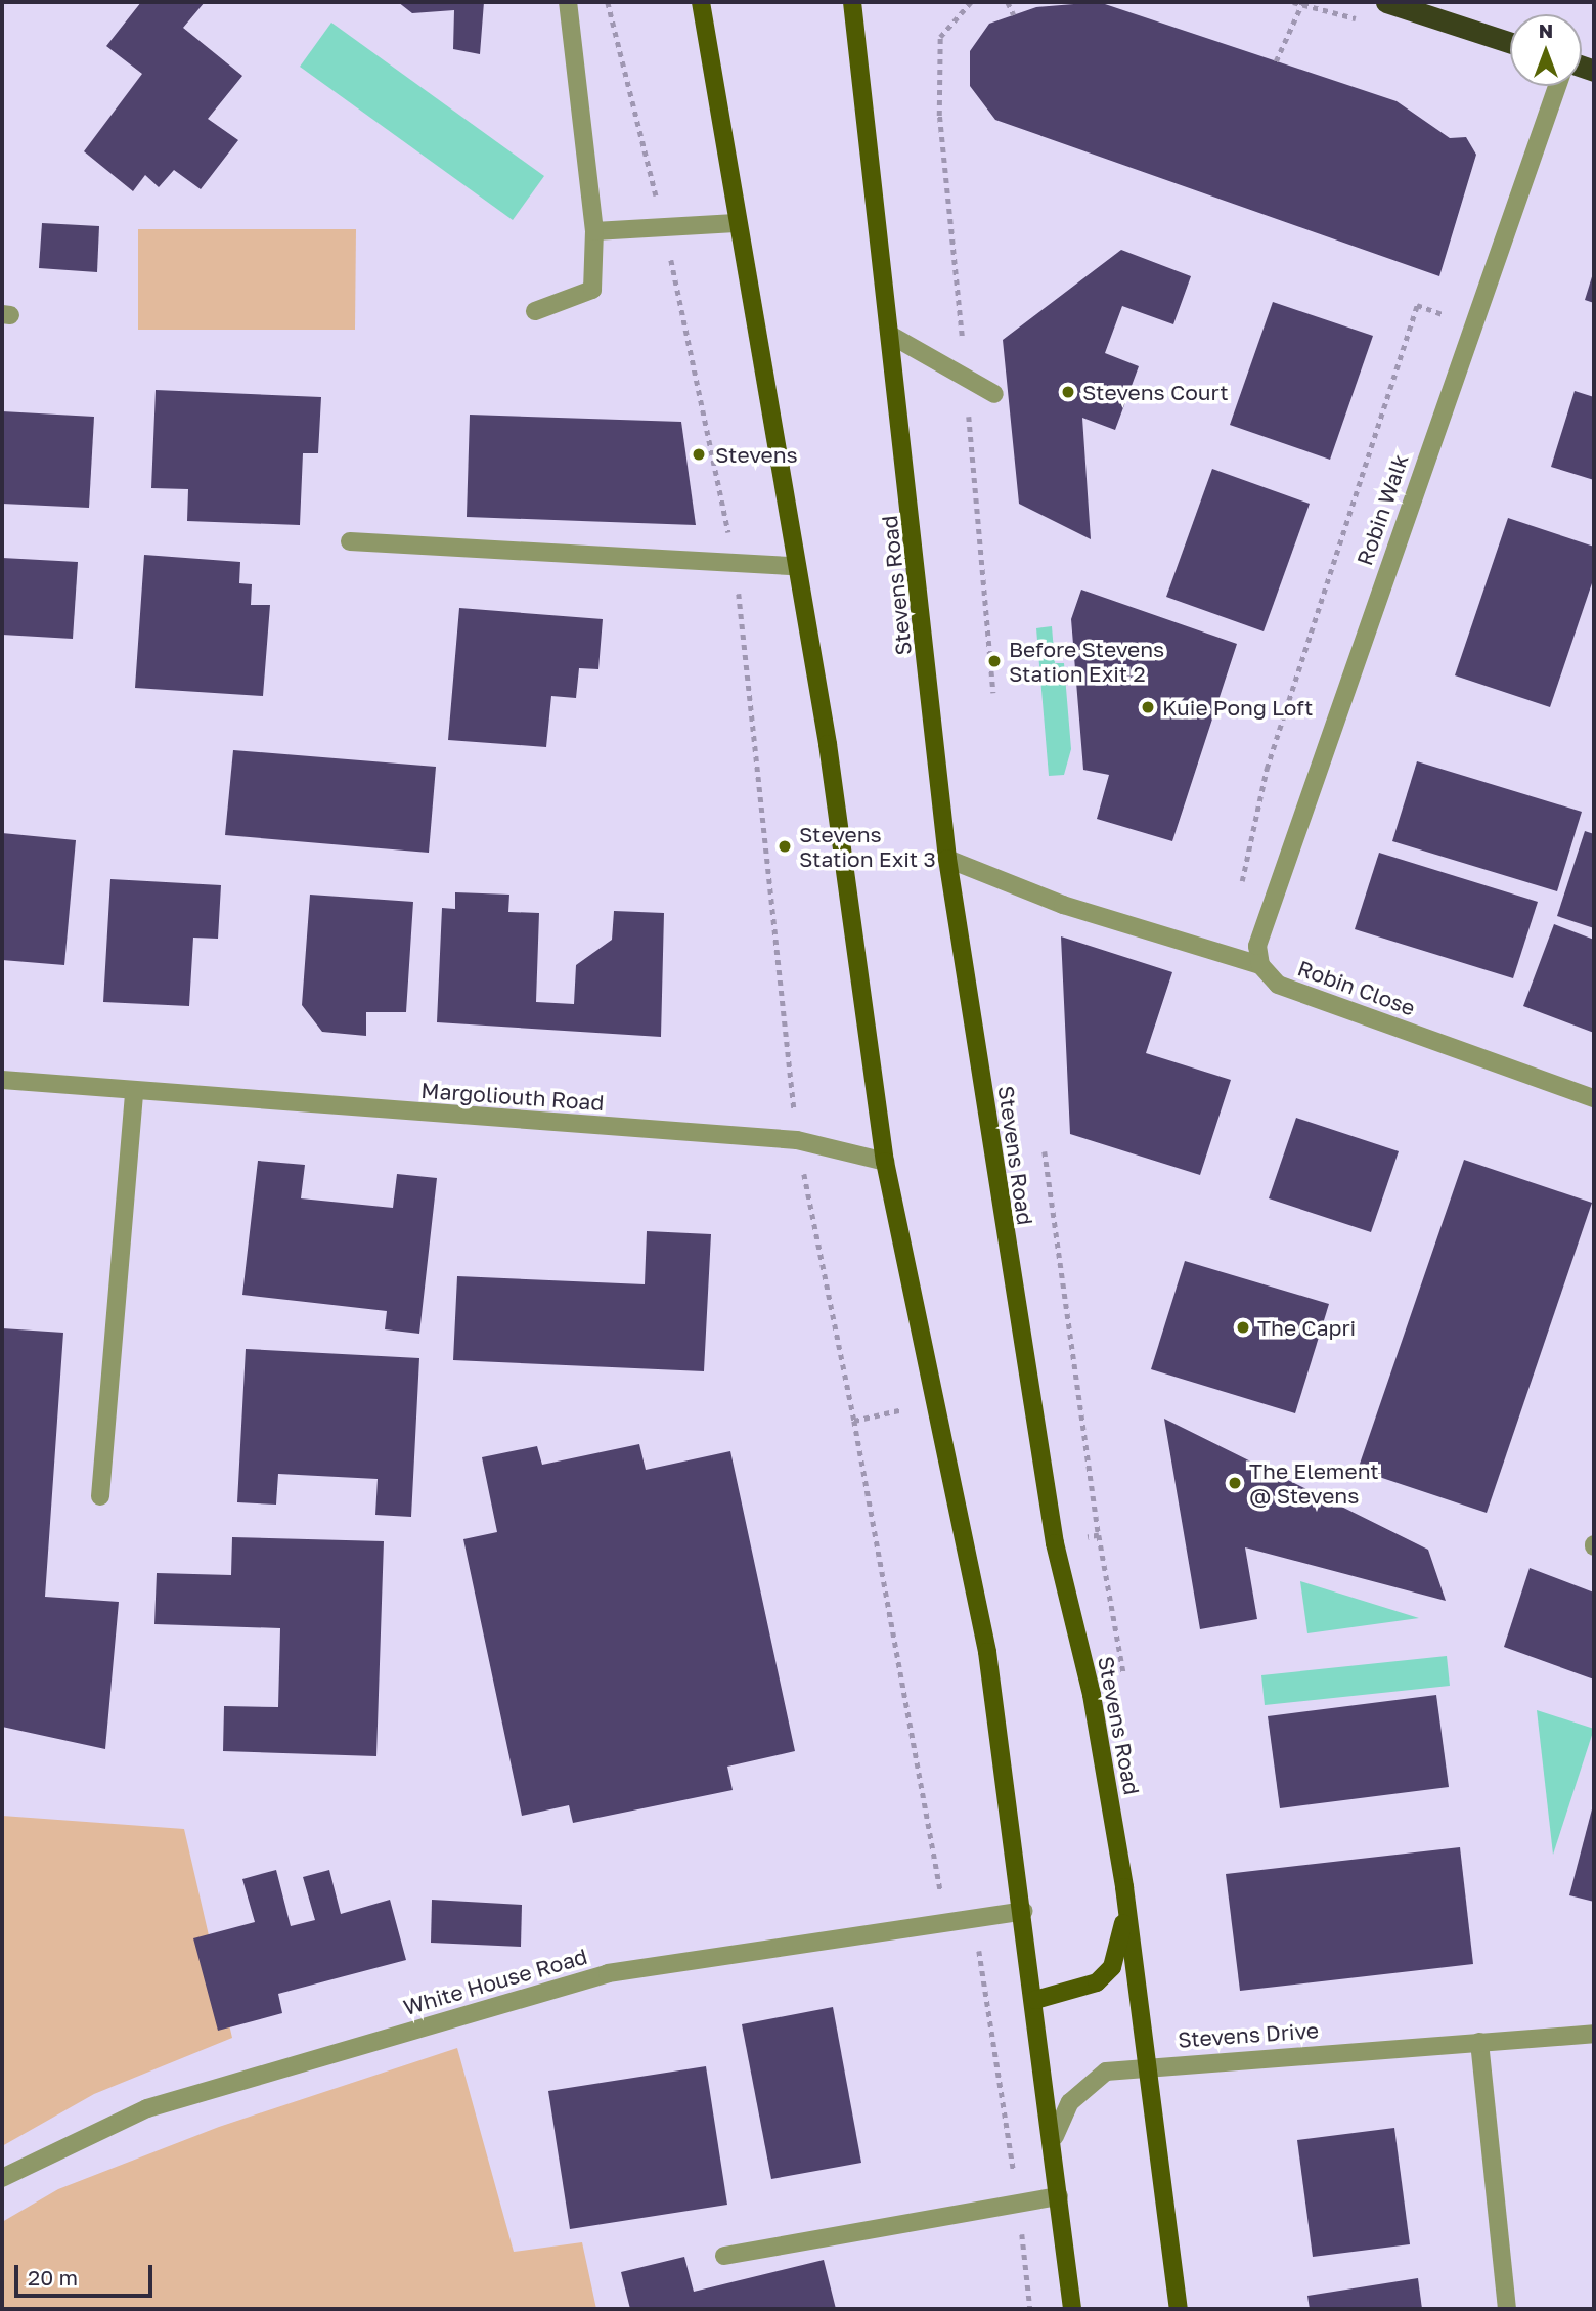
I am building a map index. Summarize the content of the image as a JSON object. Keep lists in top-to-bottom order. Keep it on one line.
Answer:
{"streets":{"main road":["Stevens Road"],"street":["Robin Walk","Robin Close","Margoliouth Road","White House Road","Stevens Drive"]},"crossings":[["Robin Walk","Robin Close"],["Stevens Road","Robin Close"],["Stevens Road","Stevens Drive"]],"places":["Stevens Court","Stevens","Before Stevens Station Exit 2","Kuie Pong Loft","Stevens Station Exit 3","The Capri","The Element @ Stevens"],"scale_bar":"20 m","north":"top"}
